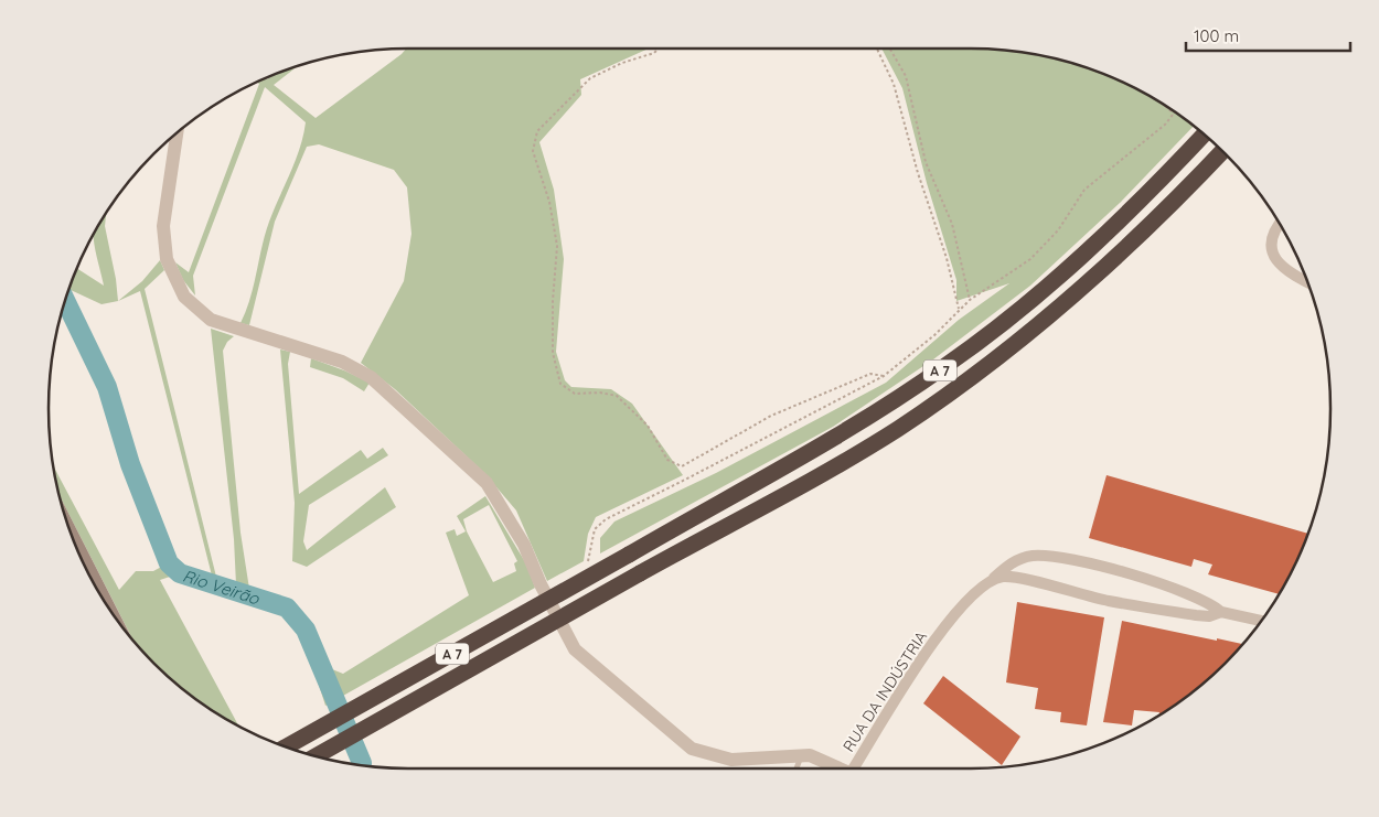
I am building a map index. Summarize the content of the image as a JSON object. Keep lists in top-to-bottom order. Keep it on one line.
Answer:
{"streets":{"highway":["A 7"],"street":["RUA DA INDÚSTRIA"]},"water":["Rio Veirão"],"scale_bar":"100 m"}
